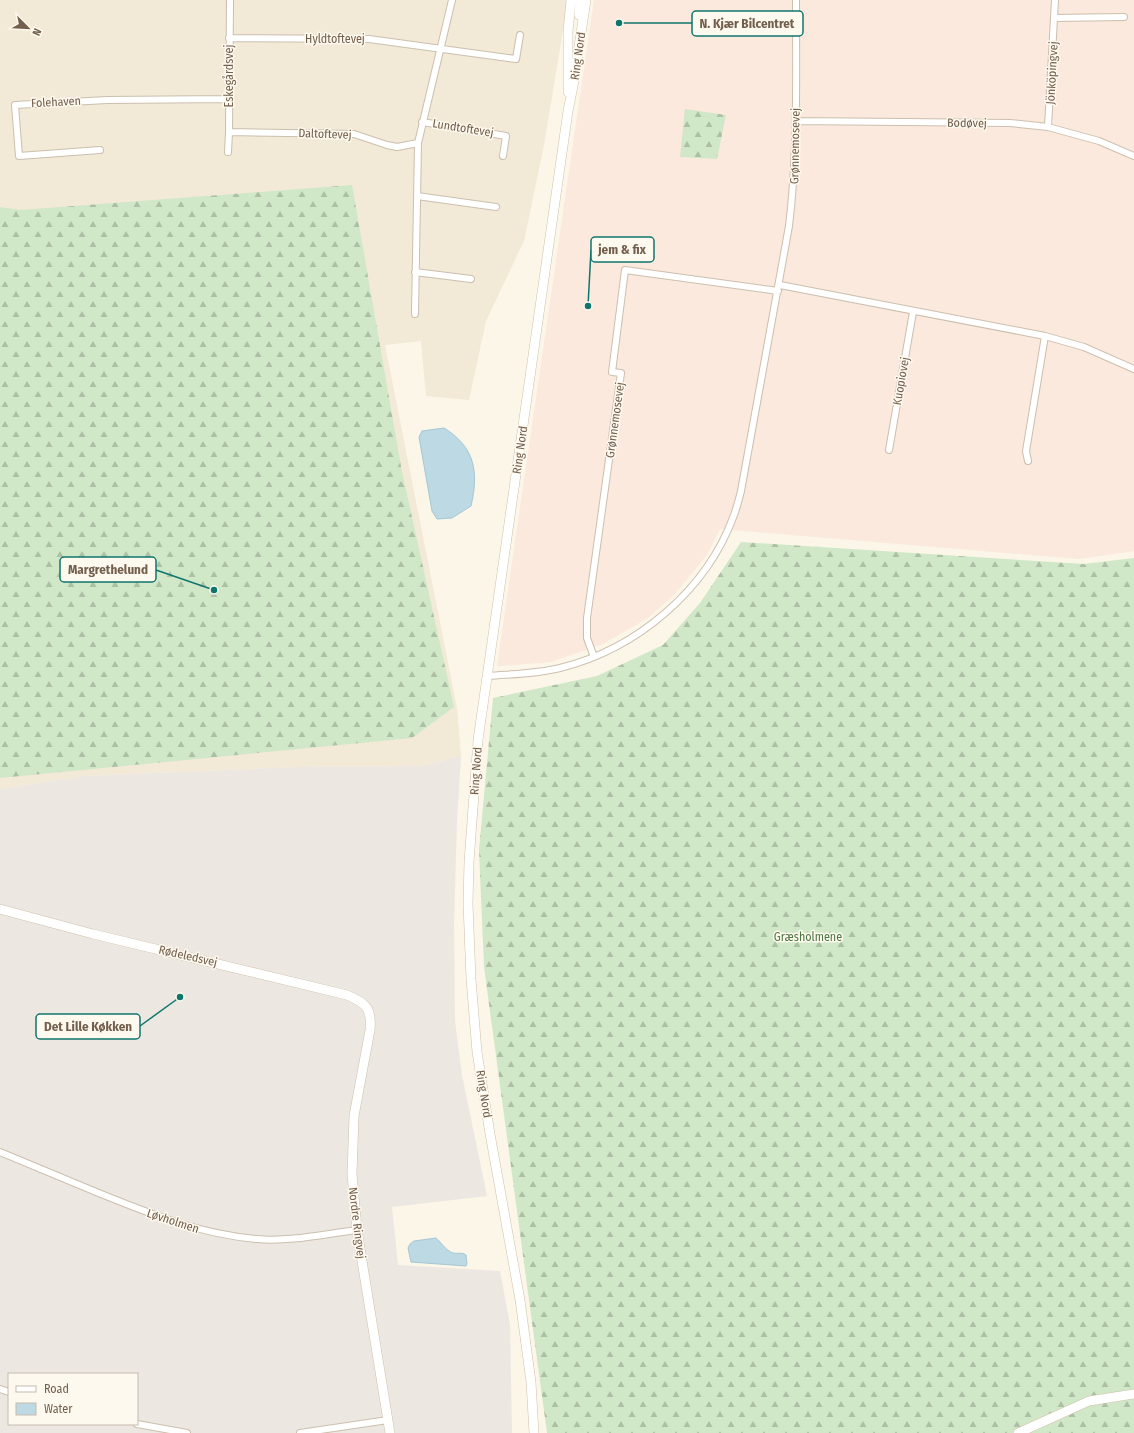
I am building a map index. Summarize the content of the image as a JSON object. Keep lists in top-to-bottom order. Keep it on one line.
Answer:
{"streets":{"main road":["Ring Nord","Rødeledsvej","Nordre Ringvej"],"street":["Hyldtoftevej","Jönköpingvej","Eskegårdsvej","Folehaven","Bodøvej","Lundtoftevej","Daltoftevej","Grønnemosevej","Kuopiovej","Løvholmen"]},"crossings":[["Hyldtoftevej","Eskegårdsvej"],["Hyldtoftevej","Lundtoftevej"],["Ring Nord","Grønnemosevej"],["Jönköpingvej","Bodøvej"],["Eskegårdsvej","Folehaven"],["Eskegårdsvej","Daltoftevej"],["Bodøvej","Grønnemosevej"],["Lundtoftevej","Daltoftevej"],["Rødeledsvej","Nordre Ringvej"],["Løvholmen","Nordre Ringvej"]],"parks":["Græsholmene"],"places":["N. Kjær Bilcentret","jem & fix","Margrethelund","Det Lille Køkken"],"legend":["Road","Water"],"north":"bottom right"}
